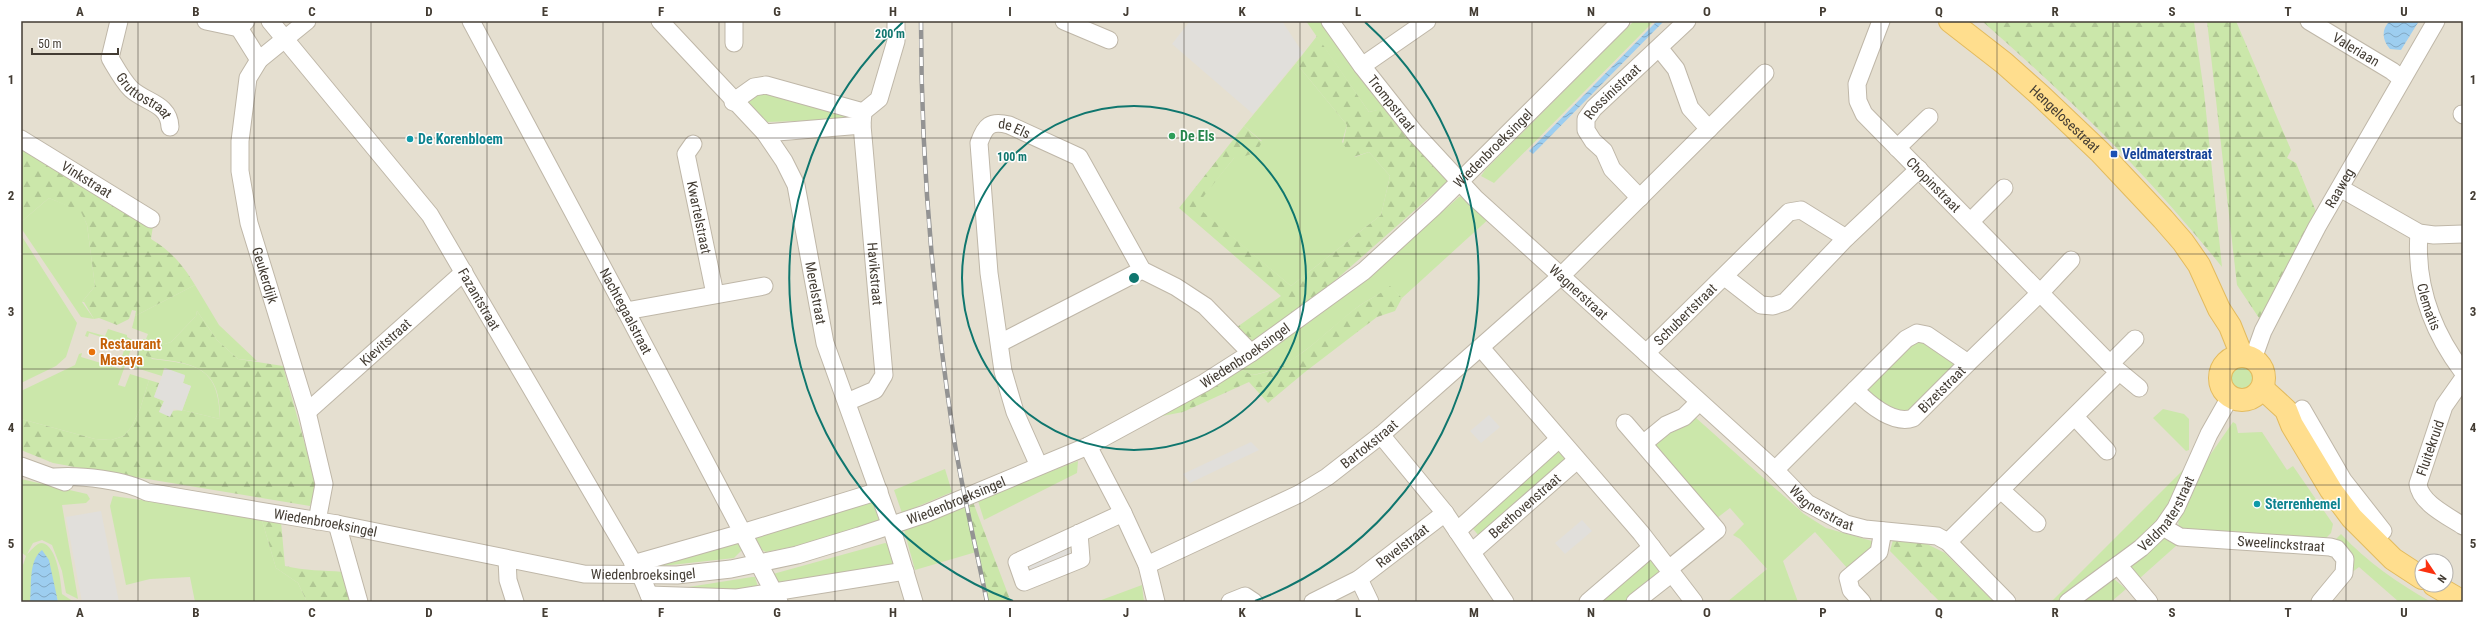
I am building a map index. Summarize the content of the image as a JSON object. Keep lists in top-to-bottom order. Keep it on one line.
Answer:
{"streets":{"main road":["Hengelosestraat"],"street":["Valeriaan","Rossinistraat","Gruttostraat","Trompstraat","de Els","Wiedenbroeksingel","Vinkstraat","Chopinstraat","Raaweg","Kwartelstraat","Havikstraat","Geukerdijk","Merelstraat","Wagnerstraat","Fazantstraat","Clematis","Nachtegaalstraat","Schubertstraat","Kievitstraat","Bizetstraat","Bartokstraat","Fluitekruid","Beethovenstraat","Veldmaterstraat","Sweelinckstraat","Ravelstraat"]},"crossings":[["Valeriaan","Raaweg"],["Trompstraat","Wiedenbroeksingel"],["Trompstraat","Wagnerstraat"],["Hengelosestraat","Raaweg"],["Hengelosestraat","Veldmaterstraat"],["de Els","Wiedenbroeksingel"],["Wiedenbroeksingel","Geukerdijk"],["Wiedenbroeksingel","Merelstraat"],["Wiedenbroeksingel","Wagnerstraat"],["Wiedenbroeksingel","Fazantstraat"],["Wiedenbroeksingel","Nachtegaalstraat"],["Chopinstraat","Schubertstraat"],["Chopinstraat","Bizetstraat"],["Raaweg","Veldmaterstraat"],["Havikstraat","Merelstraat"],["Geukerdijk","Fazantstraat"],["Geukerdijk","Kievitstraat"],["Wagnerstraat","Schubertstraat"],["Wagnerstraat","Bizetstraat"],["Wagnerstraat","Bartokstraat"],["Fazantstraat","Kievitstraat"],["Veldmaterstraat","Sweelinckstraat"]],"places":{"other":["De Els","De Korenbloem","Restaurant Masaya","Sterrenhemel"],"transit":["Veldmaterstraat"]},"scale_bar":"50 m","north":"bottom right","grid":{"columns":["A","B","C","D","E","F","G","H","I","J","K","L","M","N","O","P","Q","R","S","T","U"],"rows":["1","2","3","4","5"]},"rings":["200 m","100 m"]}
